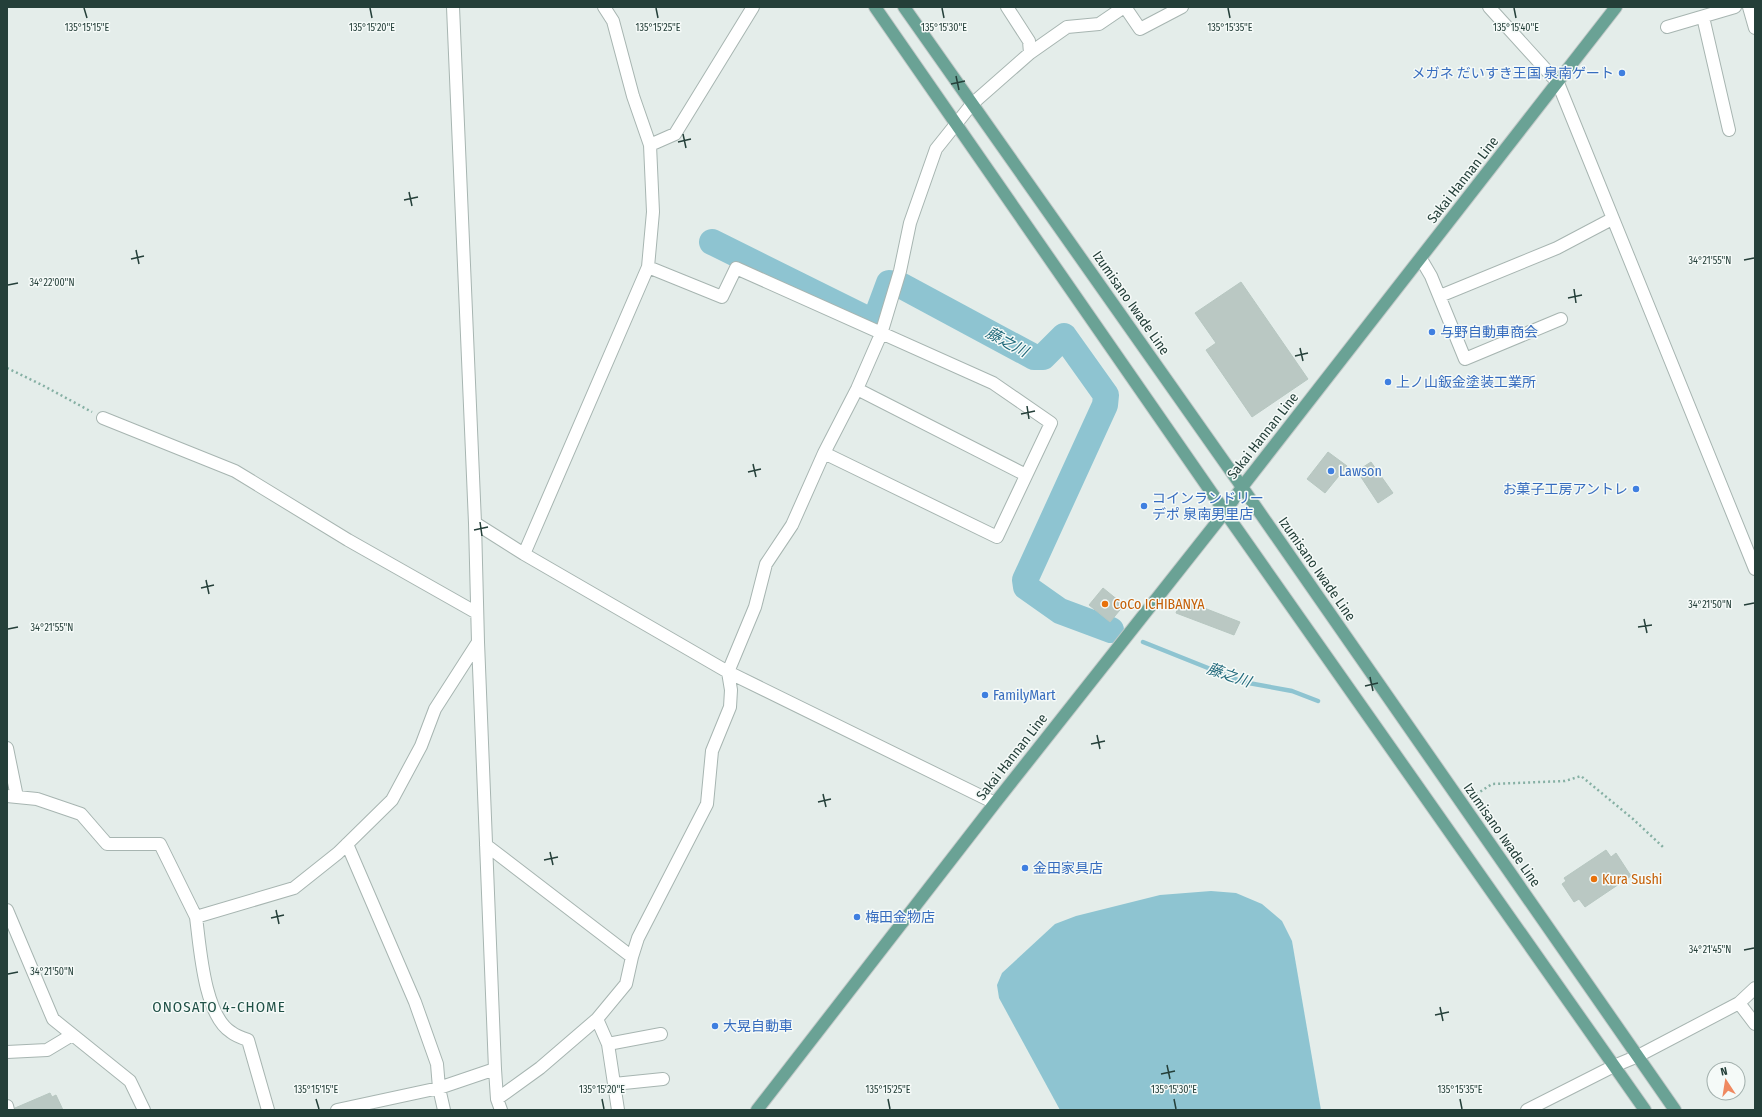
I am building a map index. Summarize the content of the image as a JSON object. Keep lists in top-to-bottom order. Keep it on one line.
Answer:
{"streets":{"main road":["Sakai Hannan Line","Izumisano Iwade Line"]},"crossings":[["Sakai Hannan Line","Izumisano Iwade Line"]],"districts":["ONOSATO 4-CHOME"],"water":["藤之川"],"places":["メガネ だいすき王国 泉南ゲート","与野自動車商会","上ノ山鈑金塗装工業所","Lawson","お菓子工房アントレ","コインランドリー デポ 泉南男里店","CoCo ICHIBANYA","FamilyMart","金田家具店","Kura Sushi","梅田金物店","大晃自動車"],"north":"top","coordinates":["135°15'15\"E","135°15'20\"E","135°15'25\"E","135°15'30\"E","135°15'35\"E","135°15'40\"E","34°21'55\"N","34°22'00\"N","34°21'50\"N","34°21'45\"N"]}
